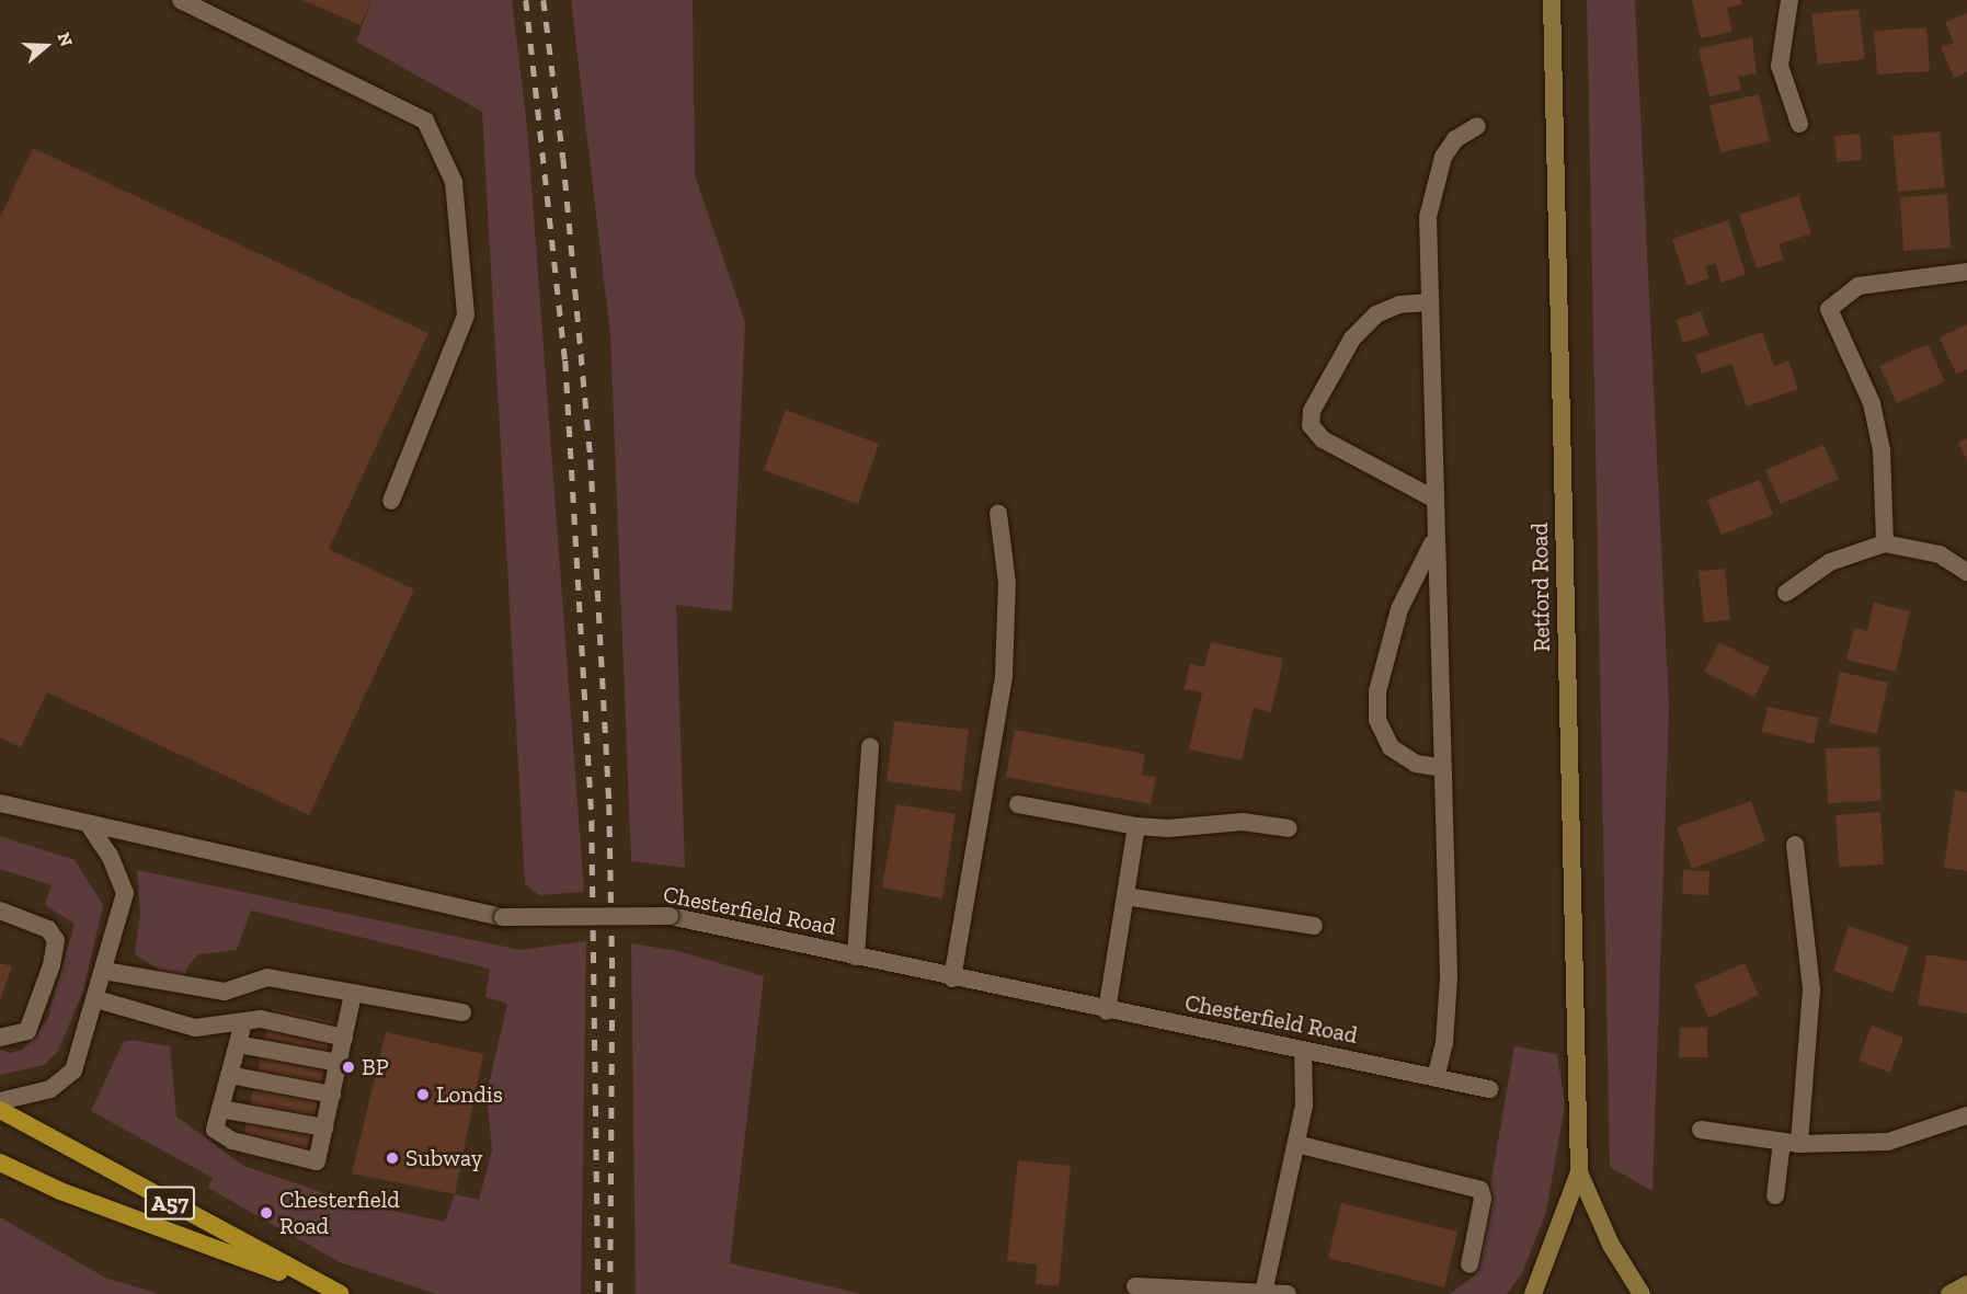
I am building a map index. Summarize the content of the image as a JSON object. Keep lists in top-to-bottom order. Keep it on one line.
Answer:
{"streets":{"highway":["A57"],"main road":["Retford Road"],"street":["Chesterfield Road"]},"places":["BP","Londis","Subway","Chesterfield Road"],"north":"right"}
